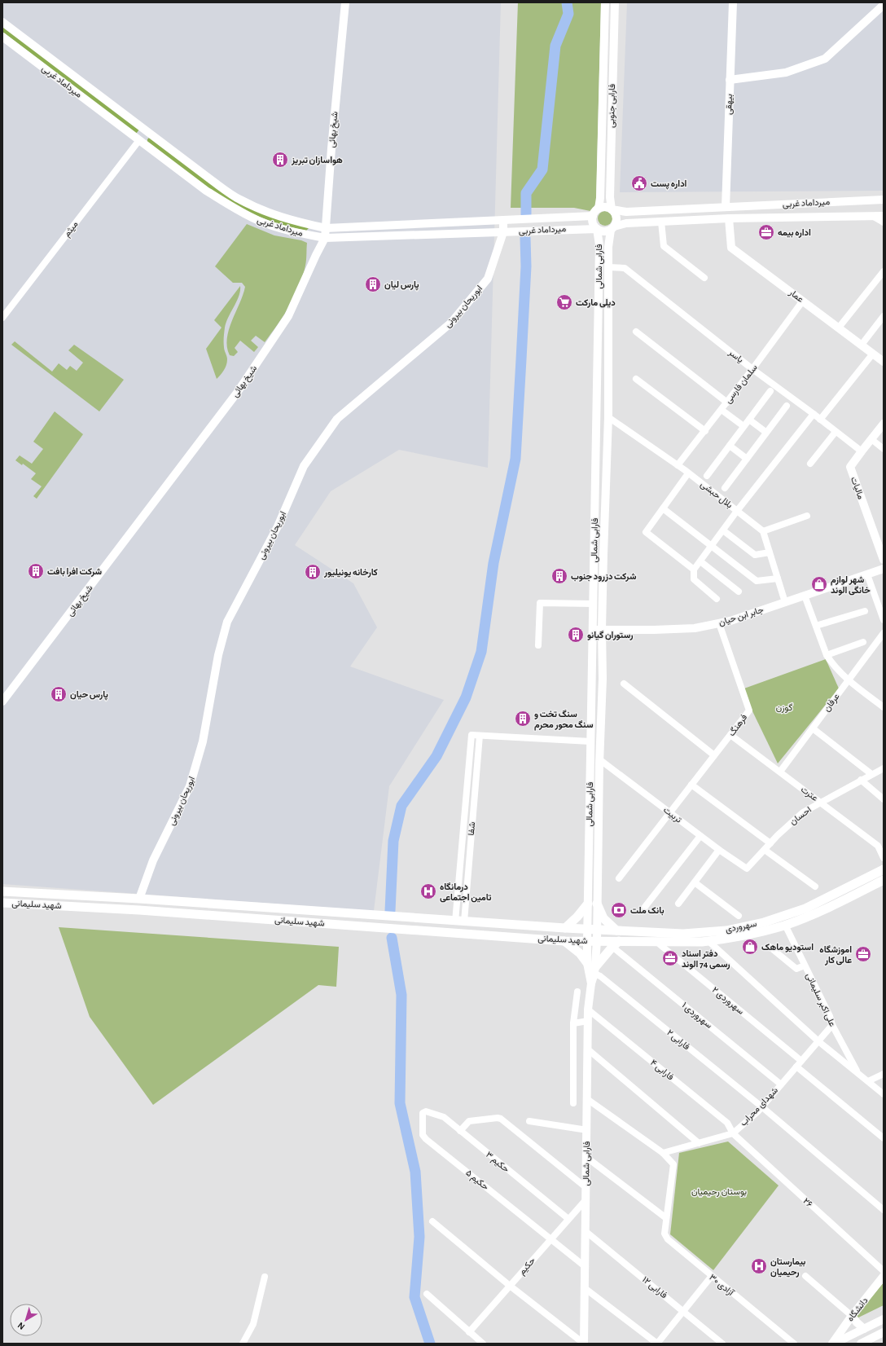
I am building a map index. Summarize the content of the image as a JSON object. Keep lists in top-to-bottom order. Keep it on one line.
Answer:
{"streets":{"main road":["شهید سلیمانی","سهروردی"],"street":["میرداماد غربی","بیهقی","فارابی جنوبی","شیخ بهائی","میثم","فارابی شمالی","عمار","ابوریحان بیرونی","یاسر","سلمان فارسی","مالیات","بلال حبشی","جابر ابن حیان","عرفان","فرهنگ","عترت","تربیت","احسان","شفا","علی اکبر سلیمانی","سهروردی ۲","سهروردی ۱","فارابی ۲","فارابی ۴","شهدای محراب","حکیم ۳","حکیم ۵","۲۶","حکیم","آزادی ۳۰","فارابی ۱۲","دانشگاه"]},"crossings":[["میرداماد غربی","بیهقی"],["میرداماد غربی","فارابی جنوبی"],["میرداماد غربی","شیخ بهائی"],["میرداماد غربی","میثم"],["میرداماد غربی","فارابی شمالی"],["میرداماد غربی","عمار"],["میرداماد غربی","ابوریحان بیرونی"],["فارابی جنوبی","فارابی شمالی"],["فارابی شمالی","یاسر"],["فارابی شمالی","بلال حبشی"],["فارابی شمالی","جابر ابن حیان"],["فارابی شمالی","تربیت"],["فارابی شمالی","شهید سلیمانی"],["فارابی شمالی","سهروردی"],["فارابی شمالی","فارابی ۲"],["فارابی شمالی","فارابی ۴"],["فارابی شمالی","حکیم ۵"],["فارابی شمالی","حکیم"],["فارابی شمالی","فارابی ۱۲"],["عمار","سلمان فارسی"],["ابوریحان بیرونی","شهید سلیمانی"],["یاسر","سلمان فارسی"],["یاسر","مالیات"],["سلمان فارسی","بلال حبشی"],["جابر ابن حیان","فرهنگ"],["عرفان","عترت"],["فرهنگ","عترت"],["فرهنگ","تربیت"],["عترت","احسان"],["تربیت","احسان"],["شفا","شهید سلیمانی"],["شهید سلیمانی","سهروردی"],["سهروردی","علی اکبر سلیمانی"],["سهروردی","سهروردی ۲"],["سهروردی","سهروردی ۱"],["علی اکبر سلیمانی","شهدای محراب"],["سهروردی ۲","شهدای محراب"],["سهروردی ۱","شهدای محراب"],["فارابی ۲","شهدای محراب"],["فارابی ۴","شهدای محراب"],["فارابی ۴","۲۶"],["شهدای محراب","۲۶"],["حکیم ۳","حکیم ۵"],["حکیم ۳","حکیم"],["حکیم ۵","حکیم"]],"parks":["گوزن","بوستان رحیمیان"],"places":{"building":["هواسازان تبریز","پارس لیان","شرکت افرا بافت","کارخانه یونیلیور","شرکت دزرود جنوب","رستوران گیانو","پارس حیان","سنگ تخت و سنگ محور محرم"],"public building":["اداره پست"],"office":["اداره بیمه","اموزشگاه عالی کار","دفتر اسناد رسمی 74 الوند"],"supermarket":["دیلی مارکت"],"shop":["شهر لوازم خانگی الوند","استودیو ماهک"],"hospital":["درمانگاه تامین اجتماعی","بیمارستان رحیمیان"],"bank":["بانک ملت"]},"north":"bottom left"}
